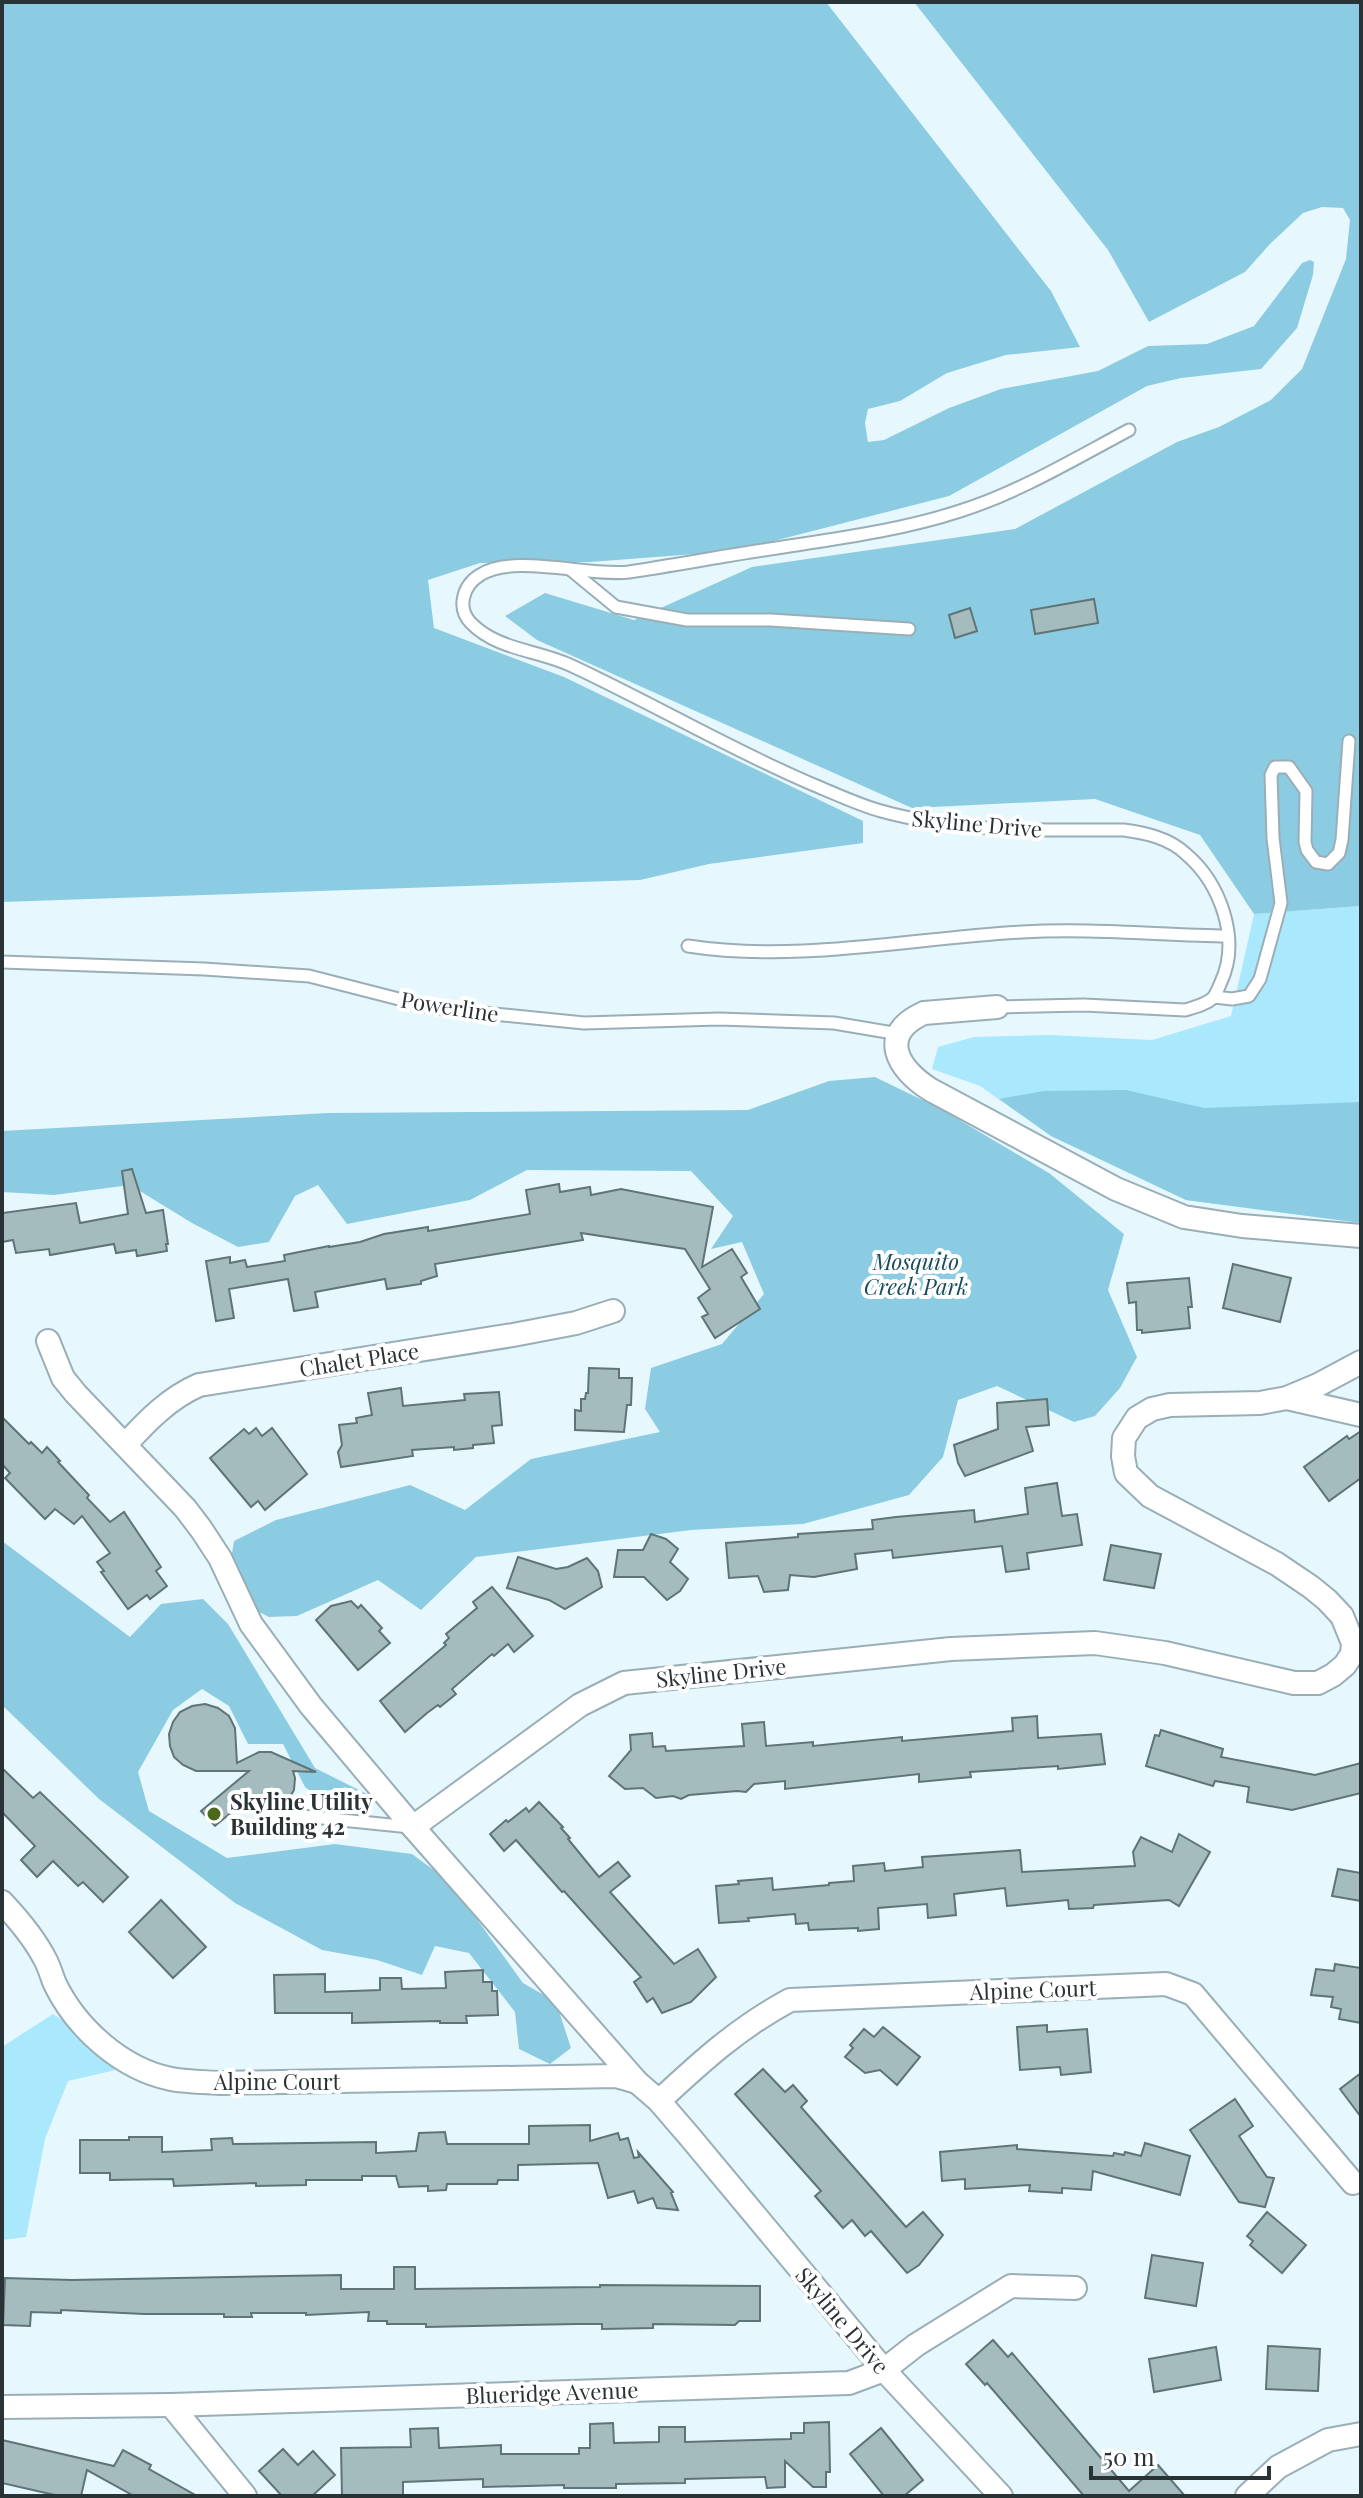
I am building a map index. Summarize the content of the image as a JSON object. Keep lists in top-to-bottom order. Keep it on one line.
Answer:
{"streets":{"street":["Skyline Drive","Chalet Place","Alpine Court","Blueridge Avenue"],"lane":["Powerline"]},"crossings":[["Skyline Drive","Alpine Court"],["Skyline Drive","Blueridge Avenue"]],"parks":["Mosquito Creek Park"],"places":["Skyline Utility Building 42"],"scale_bar":"50 m"}
